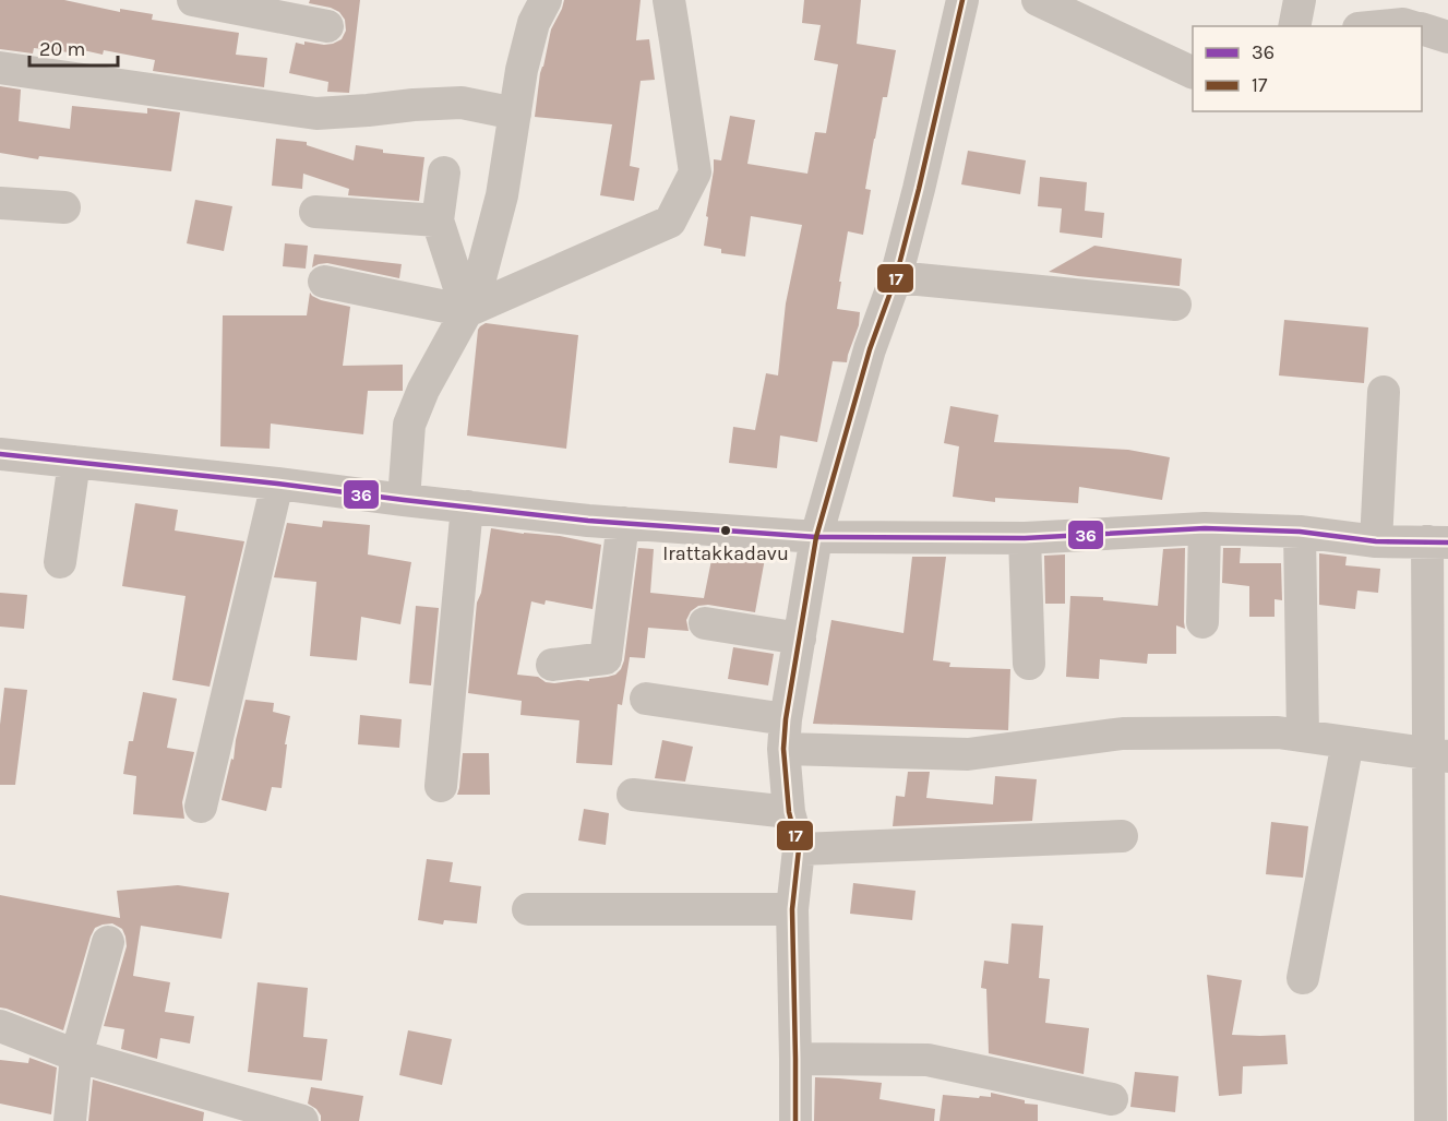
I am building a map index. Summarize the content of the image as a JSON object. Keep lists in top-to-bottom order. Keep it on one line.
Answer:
{"places":["Irattakkadavu"],"lines":["transit line 17","transit line 36"],"legend":["36","17"],"scale_bar":"20 m"}
